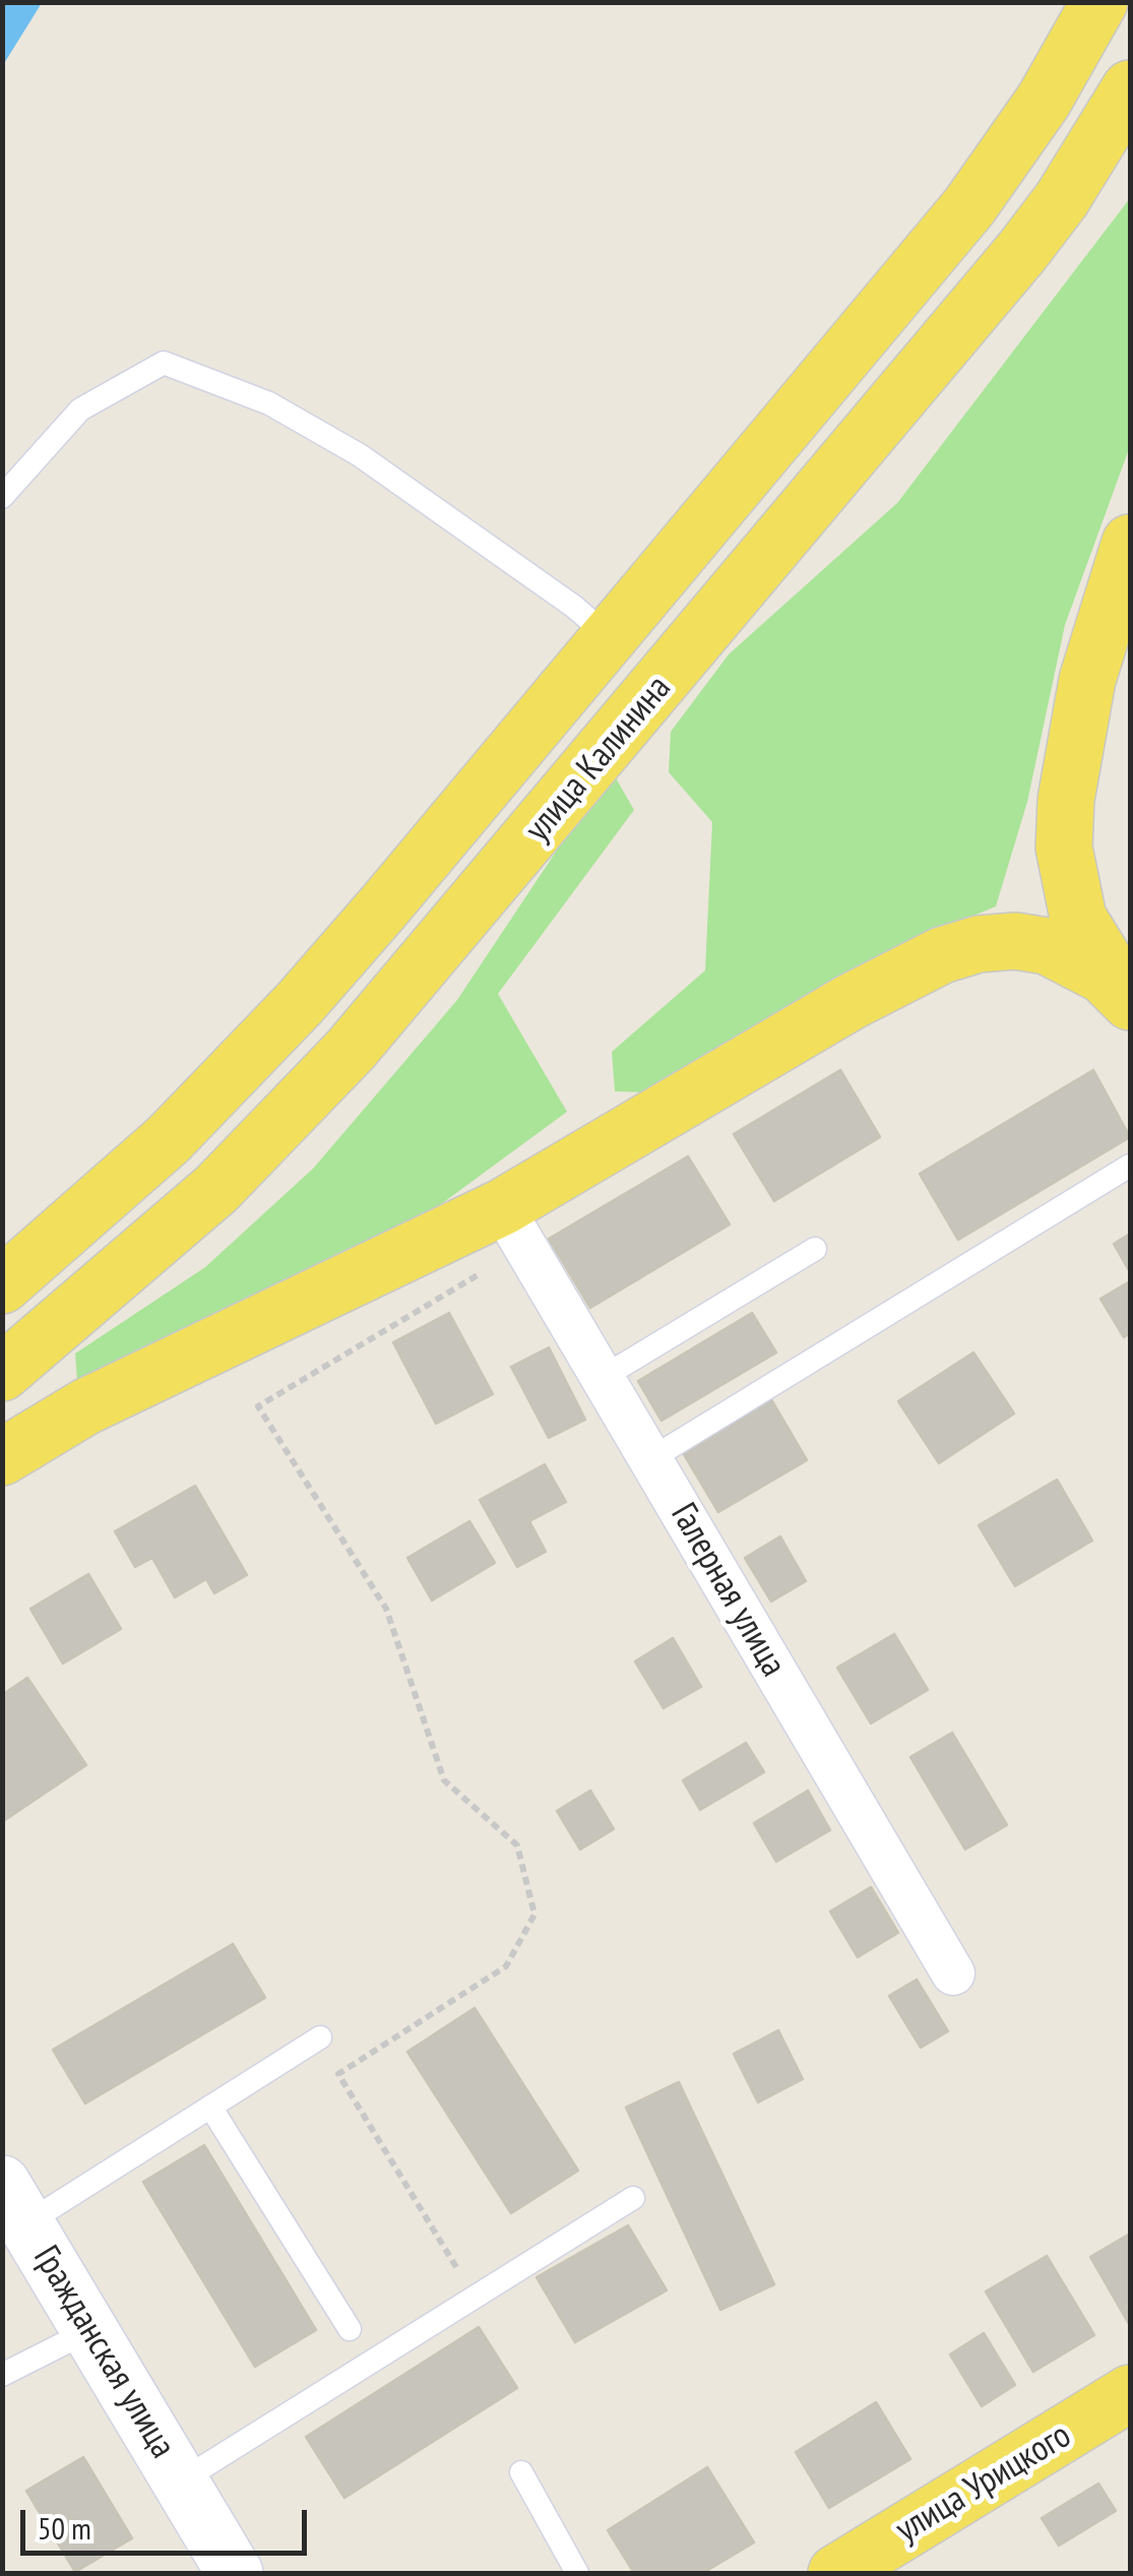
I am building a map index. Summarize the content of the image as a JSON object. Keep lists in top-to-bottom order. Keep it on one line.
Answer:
{"streets":{"main road":["улица Калинина","улица Урицкого"],"street":["Галерная улица","Гражданская улица"]},"scale_bar":"50 m"}
